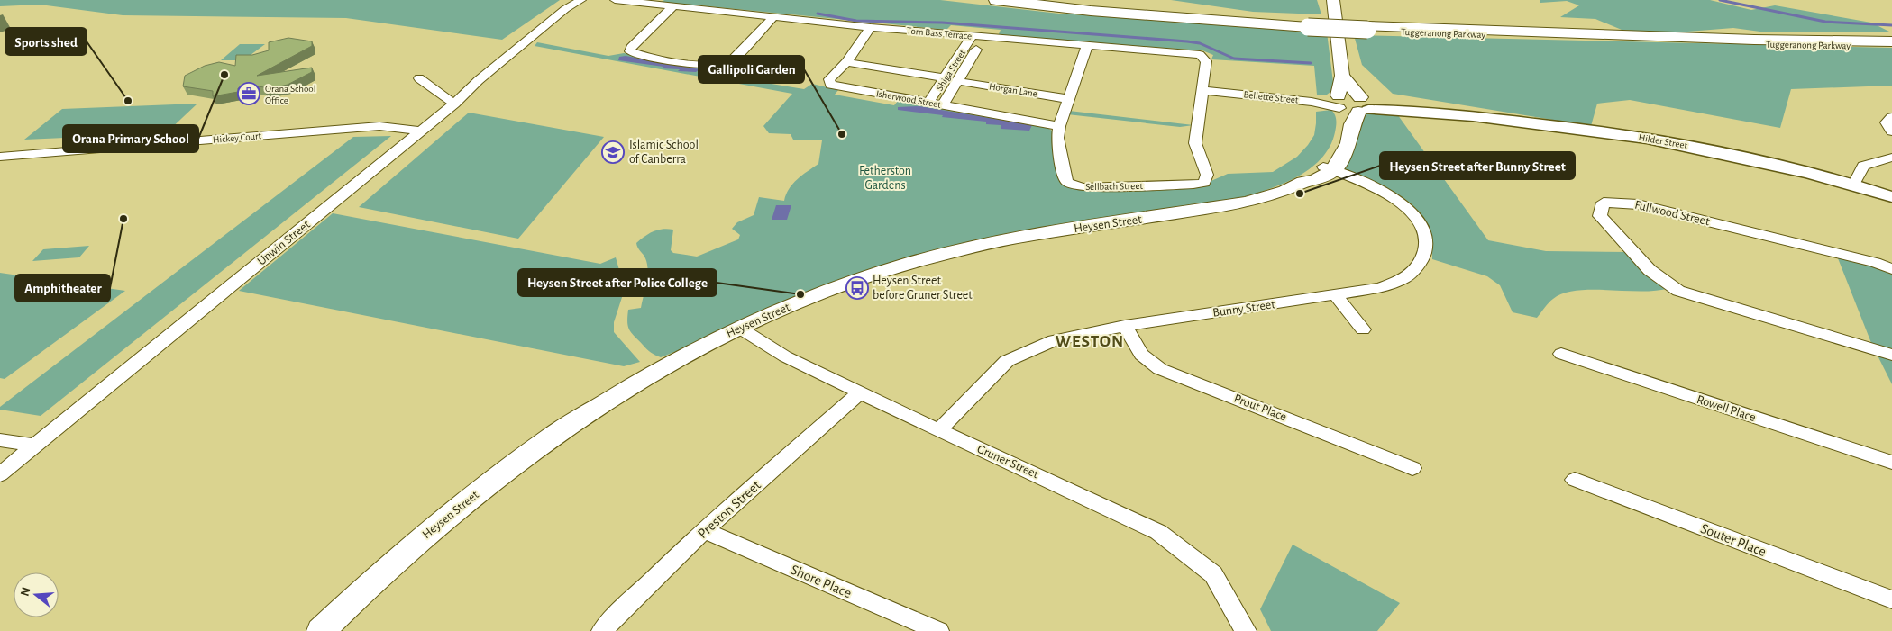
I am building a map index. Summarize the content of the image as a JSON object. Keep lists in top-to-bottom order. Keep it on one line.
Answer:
{"streets":{"highway":["Tuggeranong Parkway"],"main road":["Heysen Street"],"street":["Tom Bass Terrace","Shiga Street","Horgan Lane","Bellette Street","Isherwood Street","Hickey Court","Hilder Street","Sellbach Street","Fullwood Street","Unwin Street","Bunny Street","Prout Place","Rowell Place","Gruner Street","Preston Street","Souter Place","Shore Place"]},"crossings":[["Tom Bass Terrace","Shiga Street"],["Tom Bass Terrace","Bellette Street"],["Tom Bass Terrace","Isherwood Street"],["Tom Bass Terrace","Sellbach Street"],["Shiga Street","Horgan Lane"],["Shiga Street","Isherwood Street"],["Horgan Lane","Sellbach Street"],["Bellette Street","Hilder Street"],["Bellette Street","Sellbach Street"],["Isherwood Street","Sellbach Street"],["Hickey Court","Unwin Street"],["Heysen Street","Bunny Street"],["Heysen Street","Gruner Street"],["Bunny Street","Prout Place"],["Bunny Street","Gruner Street"],["Gruner Street","Preston Street"],["Preston Street","Shore Place"]],"districts":["WESTON"],"parks":["Fetherston Gardens"],"places":{"other":["Orana Primary School","Sports shed","Gallipoli Garden","Heysen Street after Bunny Street","Amphitheater","Heysen Street after Police College"],"office":["Orana School Office"],"school or university":["Islamic School of Canberra"],"bus stop":["Heysen Street before Gruner Street"]},"north":"left"}
